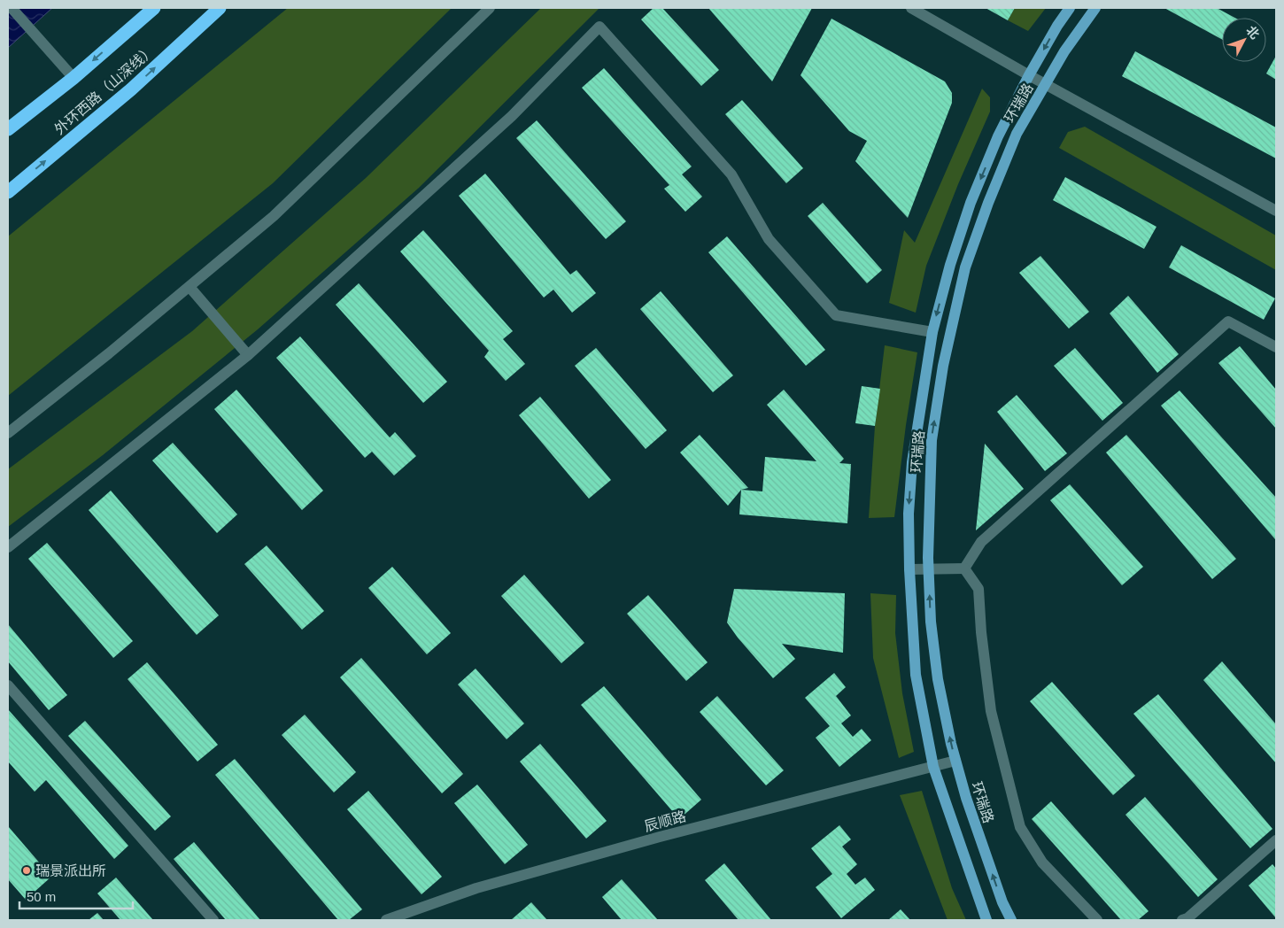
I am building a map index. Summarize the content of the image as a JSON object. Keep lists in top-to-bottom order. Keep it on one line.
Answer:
{"streets":{"highway":["外环西路（山深线）"],"main road":["环瑞路"],"street":["辰顺路"]},"crossings":[["环瑞路","辰顺路"]],"places":["瑞景派出所"],"scale_bar":"50 m","north":"top right"}
